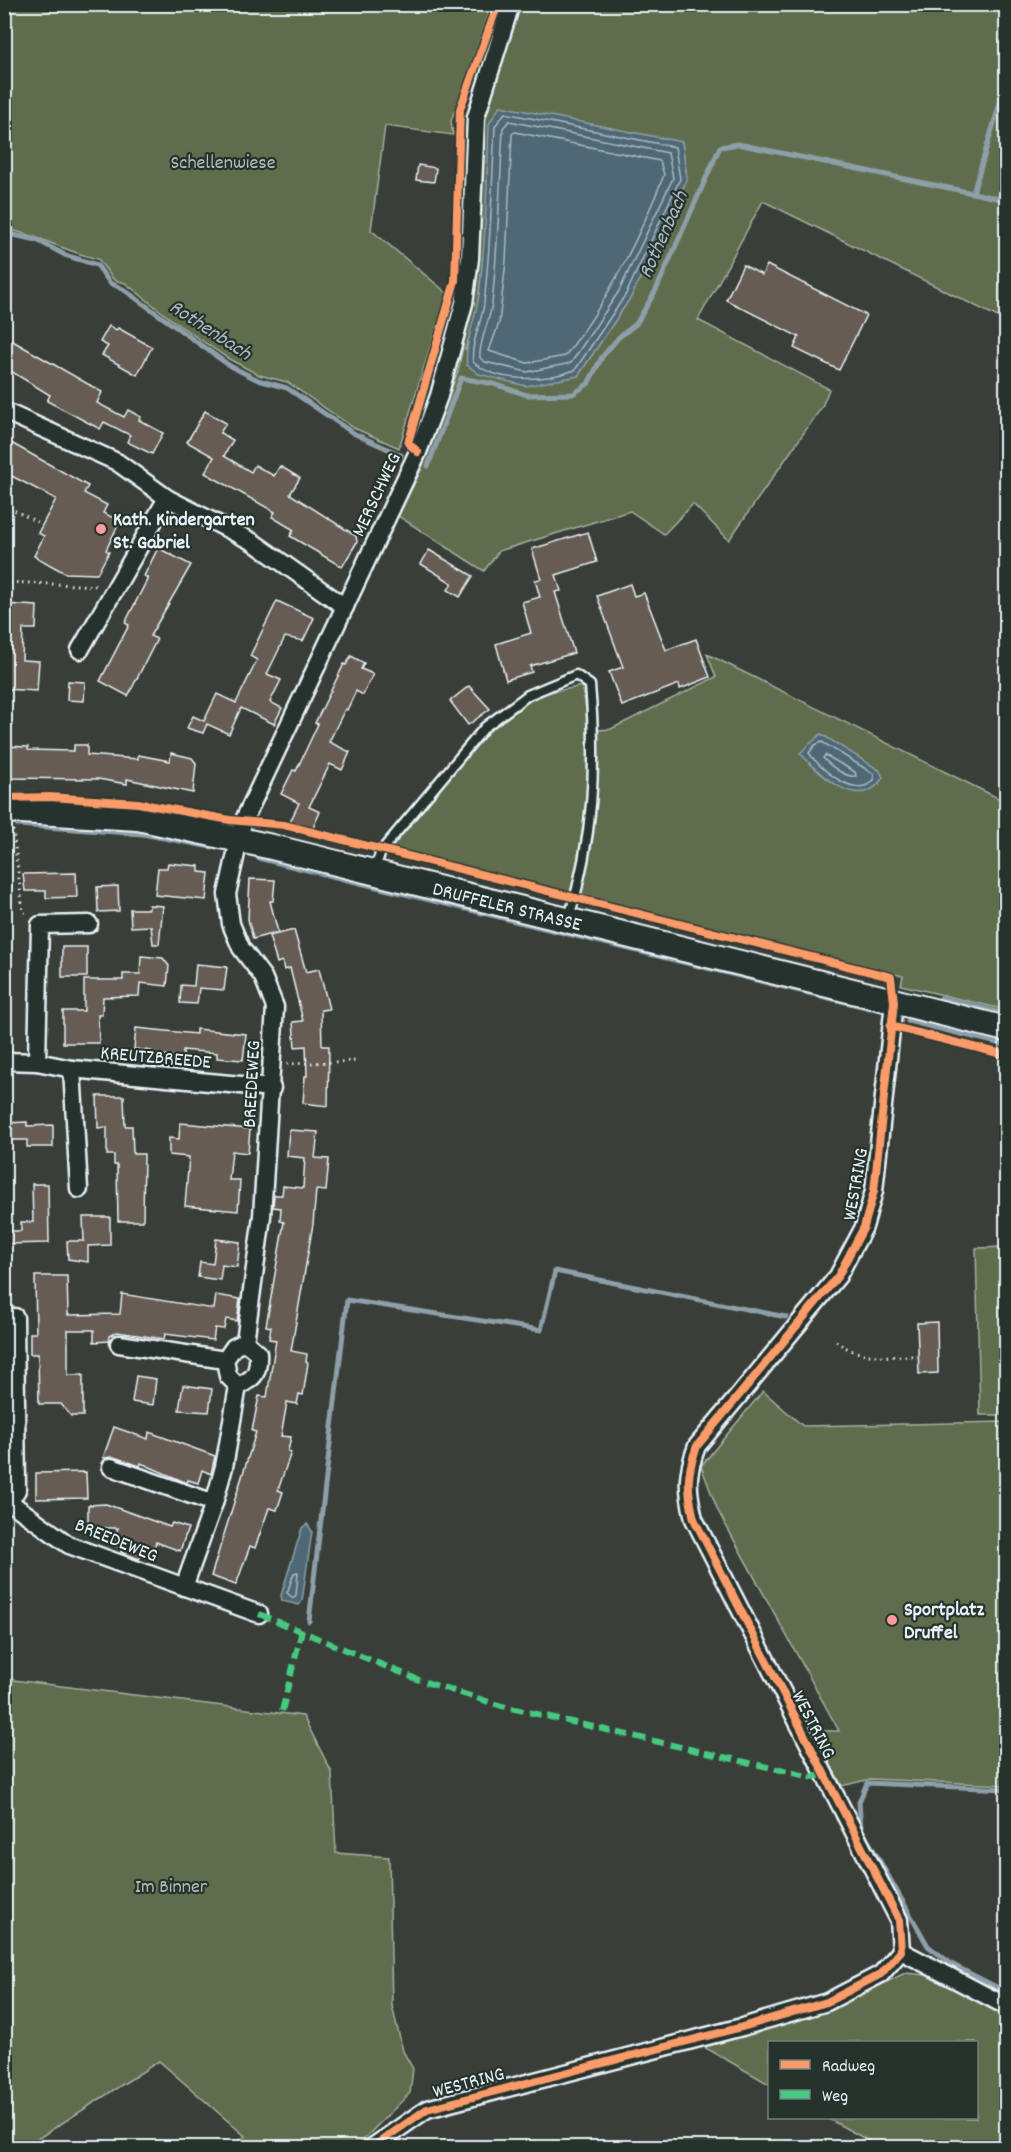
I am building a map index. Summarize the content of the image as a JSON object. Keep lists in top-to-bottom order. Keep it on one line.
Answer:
{"streets":{"street":["MERSCHWEG","DRUFFELER STRASSE","KREUTZBREEDE","BREEDEWEG","WESTRING"]},"crossings":[["MERSCHWEG","DRUFFELER STRASSE"],["MERSCHWEG","BREEDEWEG"],["DRUFFELER STRASSE","BREEDEWEG"],["DRUFFELER STRASSE","WESTRING"],["KREUTZBREEDE","BREEDEWEG"]],"water":["Rothenbach"],"parks":["Schellenwiese","Im Binner"],"places":["Kath. Kindergarten St. Gabriel","Sportplatz Druffel"],"legend":["Radweg","Weg"]}
